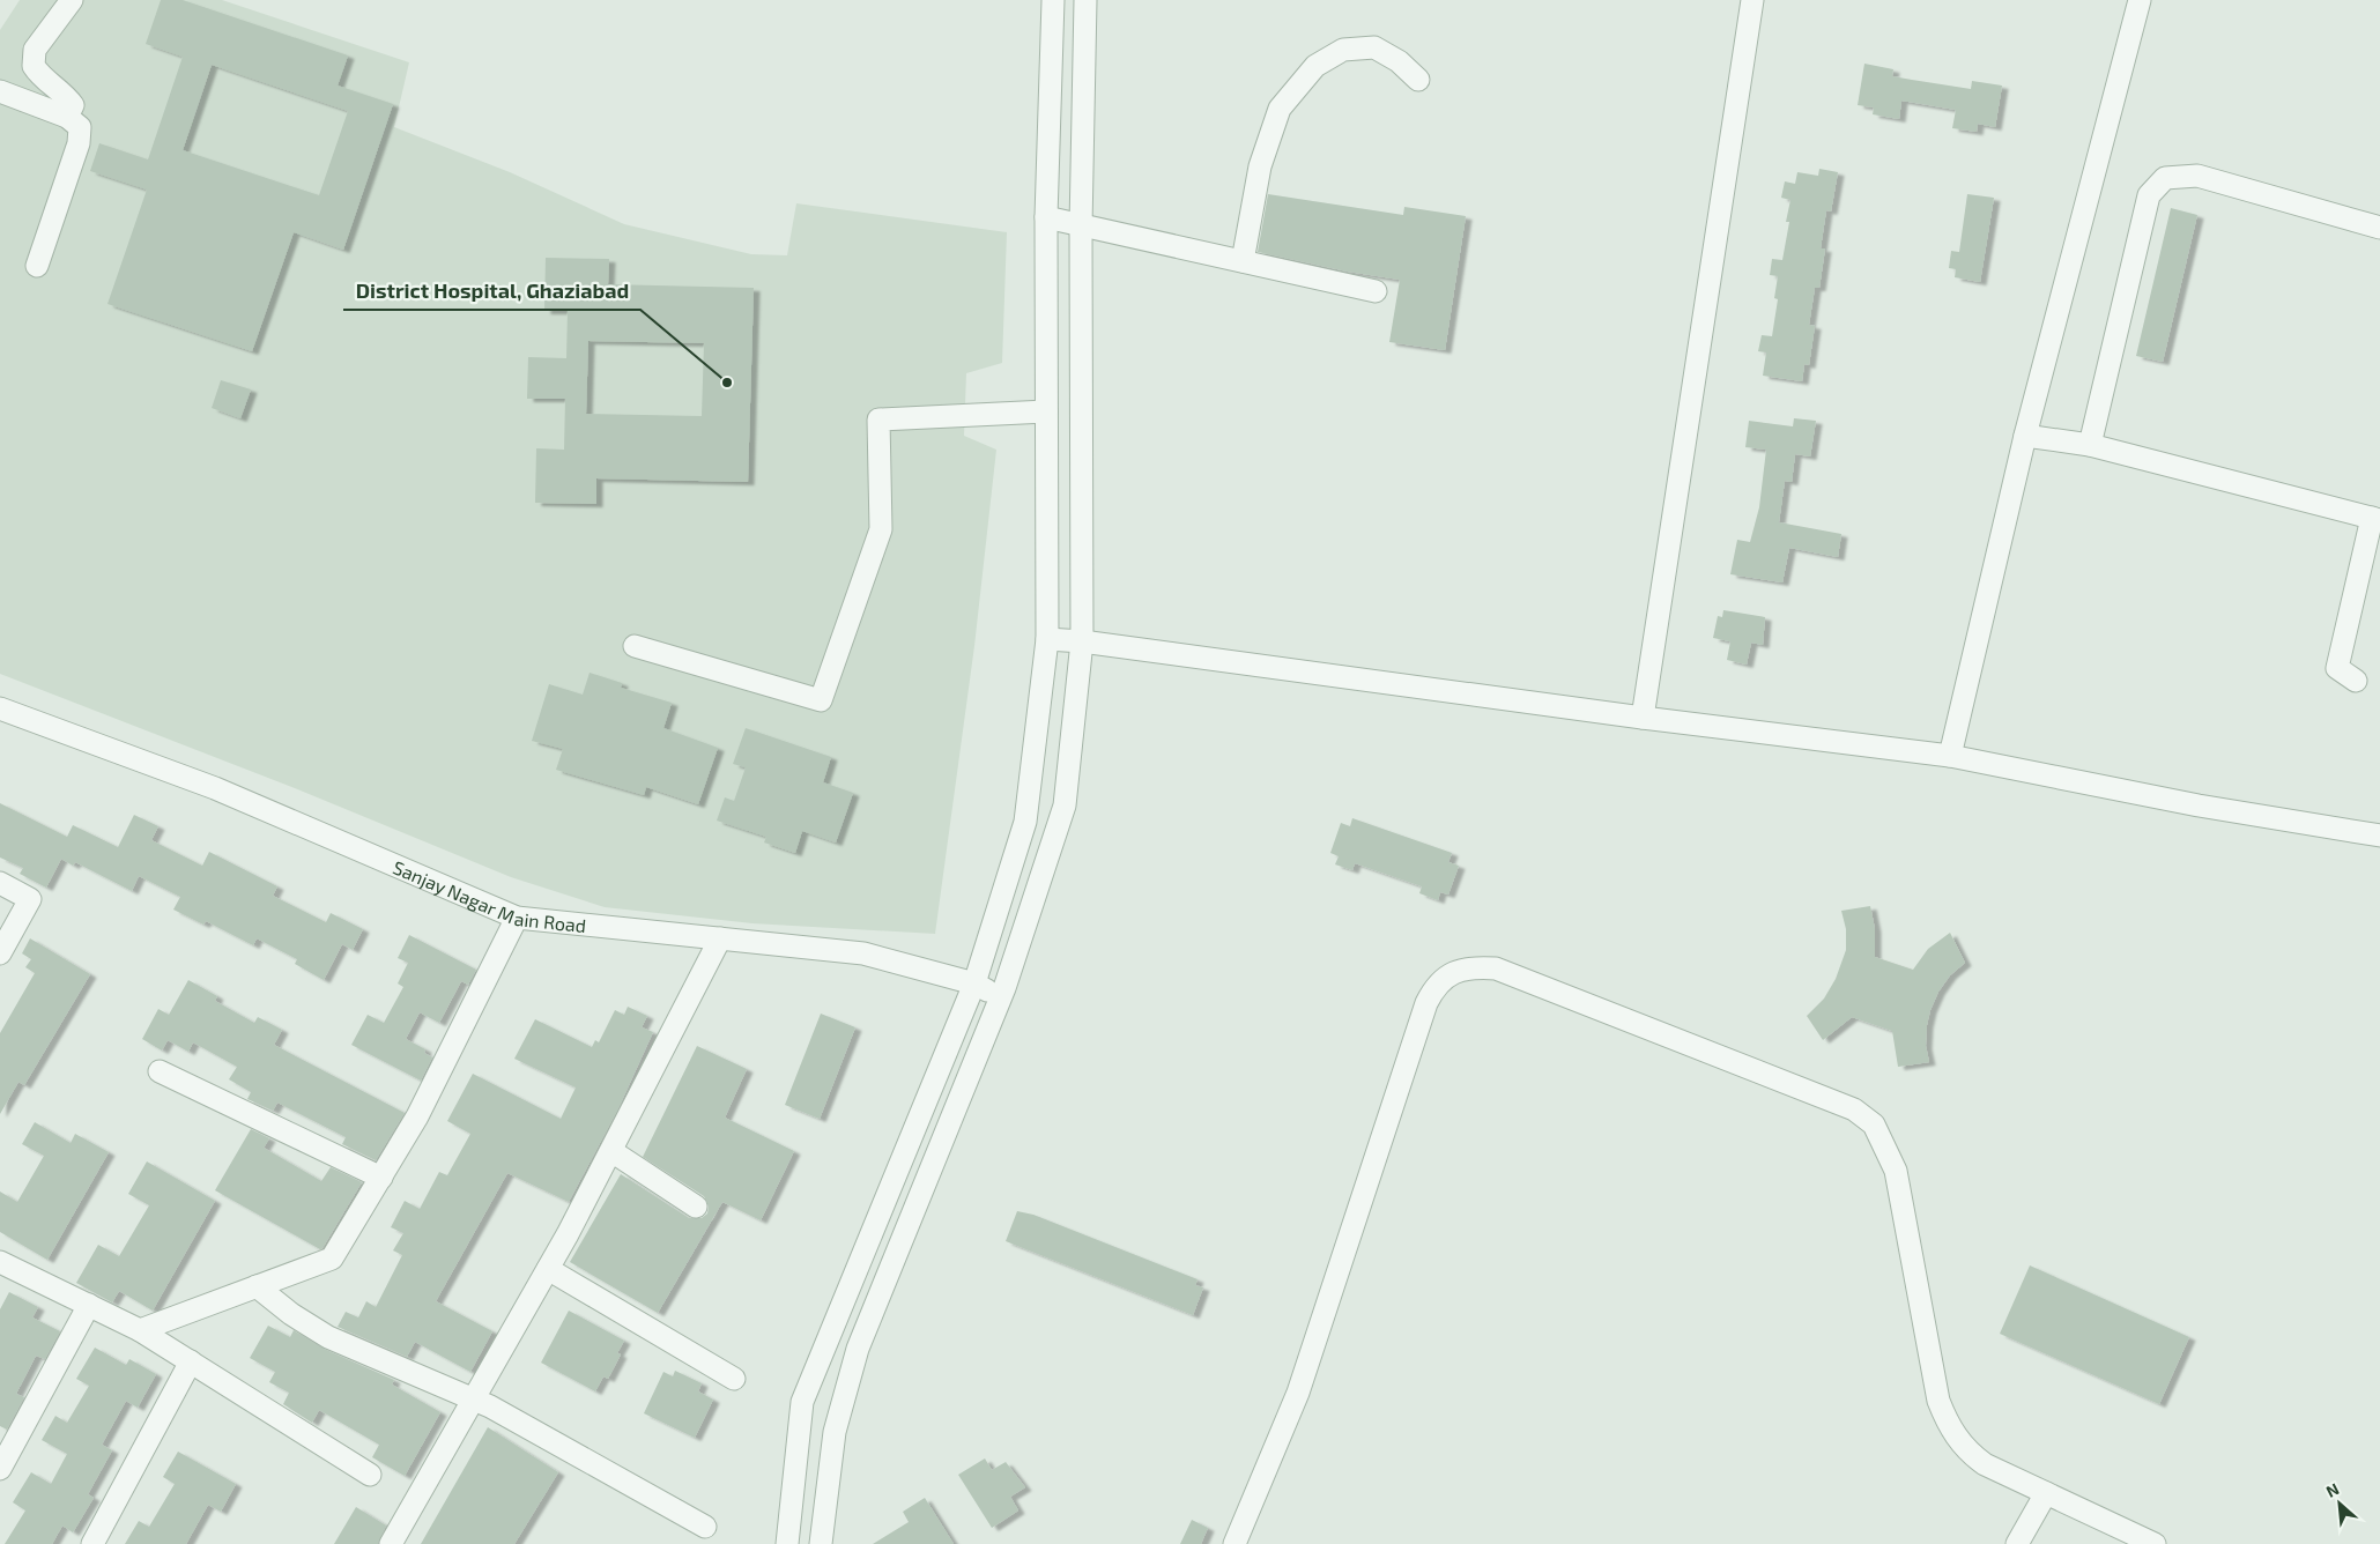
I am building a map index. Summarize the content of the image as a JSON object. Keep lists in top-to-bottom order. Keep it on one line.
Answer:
{"streets":{"street":["Sanjay Nagar Main Road"]},"places":["District Hospital, Ghaziabad"],"north":"top left"}
